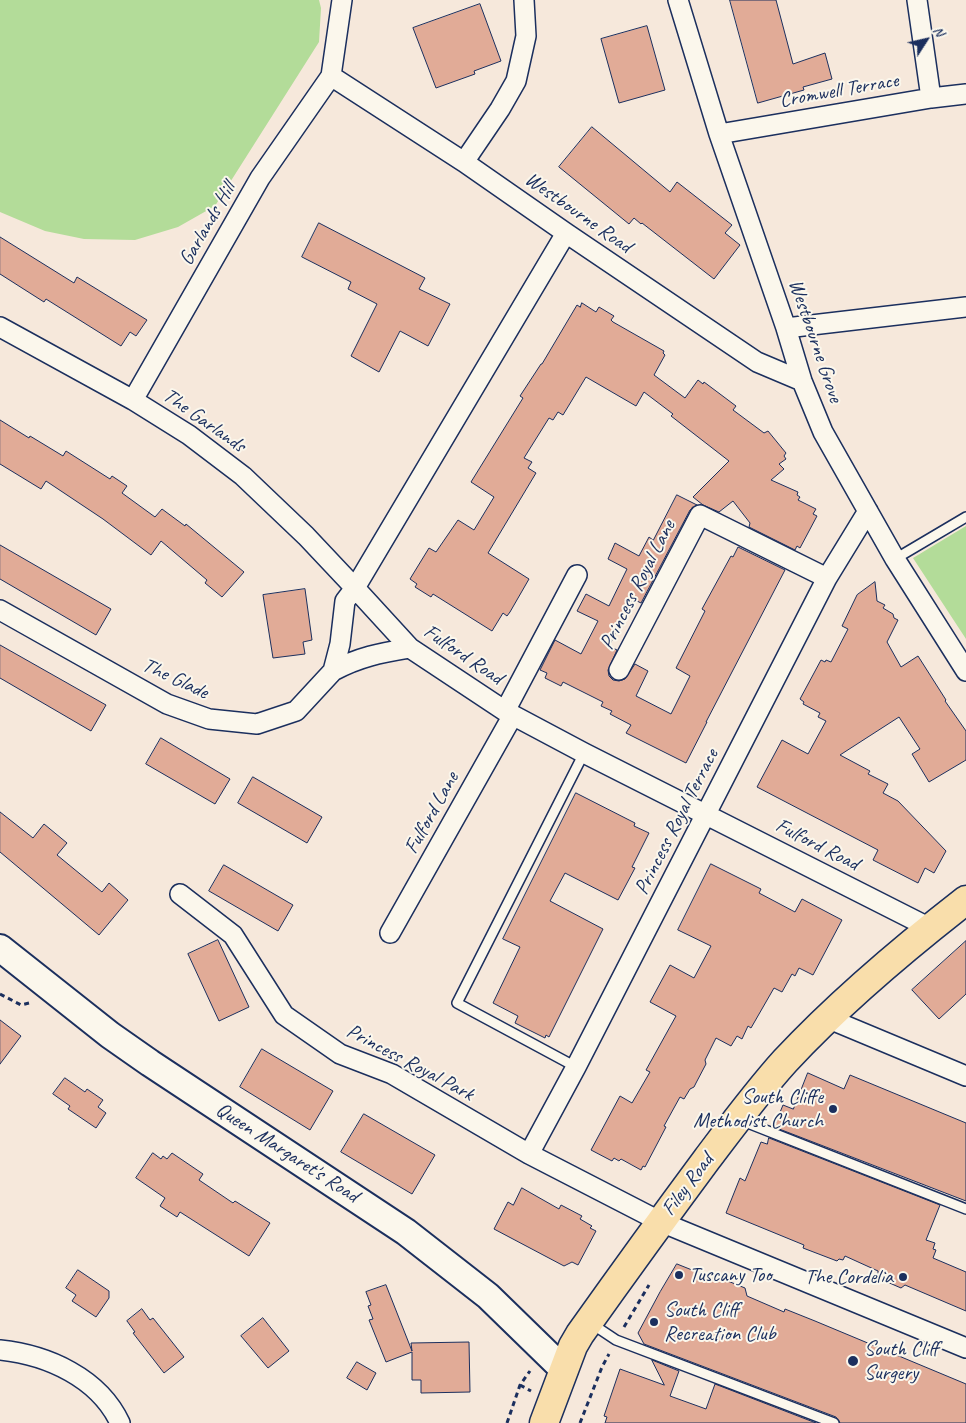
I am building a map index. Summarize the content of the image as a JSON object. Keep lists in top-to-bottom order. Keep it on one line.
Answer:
{"streets":{"highway":["Filey Road"],"main road":["Queen Margaret's Road"],"street":["Cromwell Terrace","Westbourne Road","Garlands Hill","Westbourne Grove","The Garlands","Princess Royal Lane","Fulford Road","The Glade","Fulford Lane","Princess Royal Terrace","Princess Royal Park"]},"crossings":[["Cromwell Terrace","Westbourne Grove"],["Westbourne Road","Garlands Hill"],["Westbourne Road","Westbourne Grove"],["Garlands Hill","The Garlands"],["Westbourne Grove","Princess Royal Terrace"],["The Garlands","Fulford Road"],["The Garlands","The Glade"],["Princess Royal Lane","Princess Royal Terrace"],["Fulford Road","The Glade"],["Fulford Road","Fulford Lane"],["Fulford Road","Princess Royal Terrace"],["Fulford Road","Filey Road"],["Princess Royal Terrace","Princess Royal Park"],["Princess Royal Park","Filey Road"],["Queen Margaret's Road","Filey Road"]],"places":["South Cliffe Methodist Church","Tuscany Too","The Cordelia","South Cliff Recreation Club","South Cliff Surgery"],"north":"top right"}
